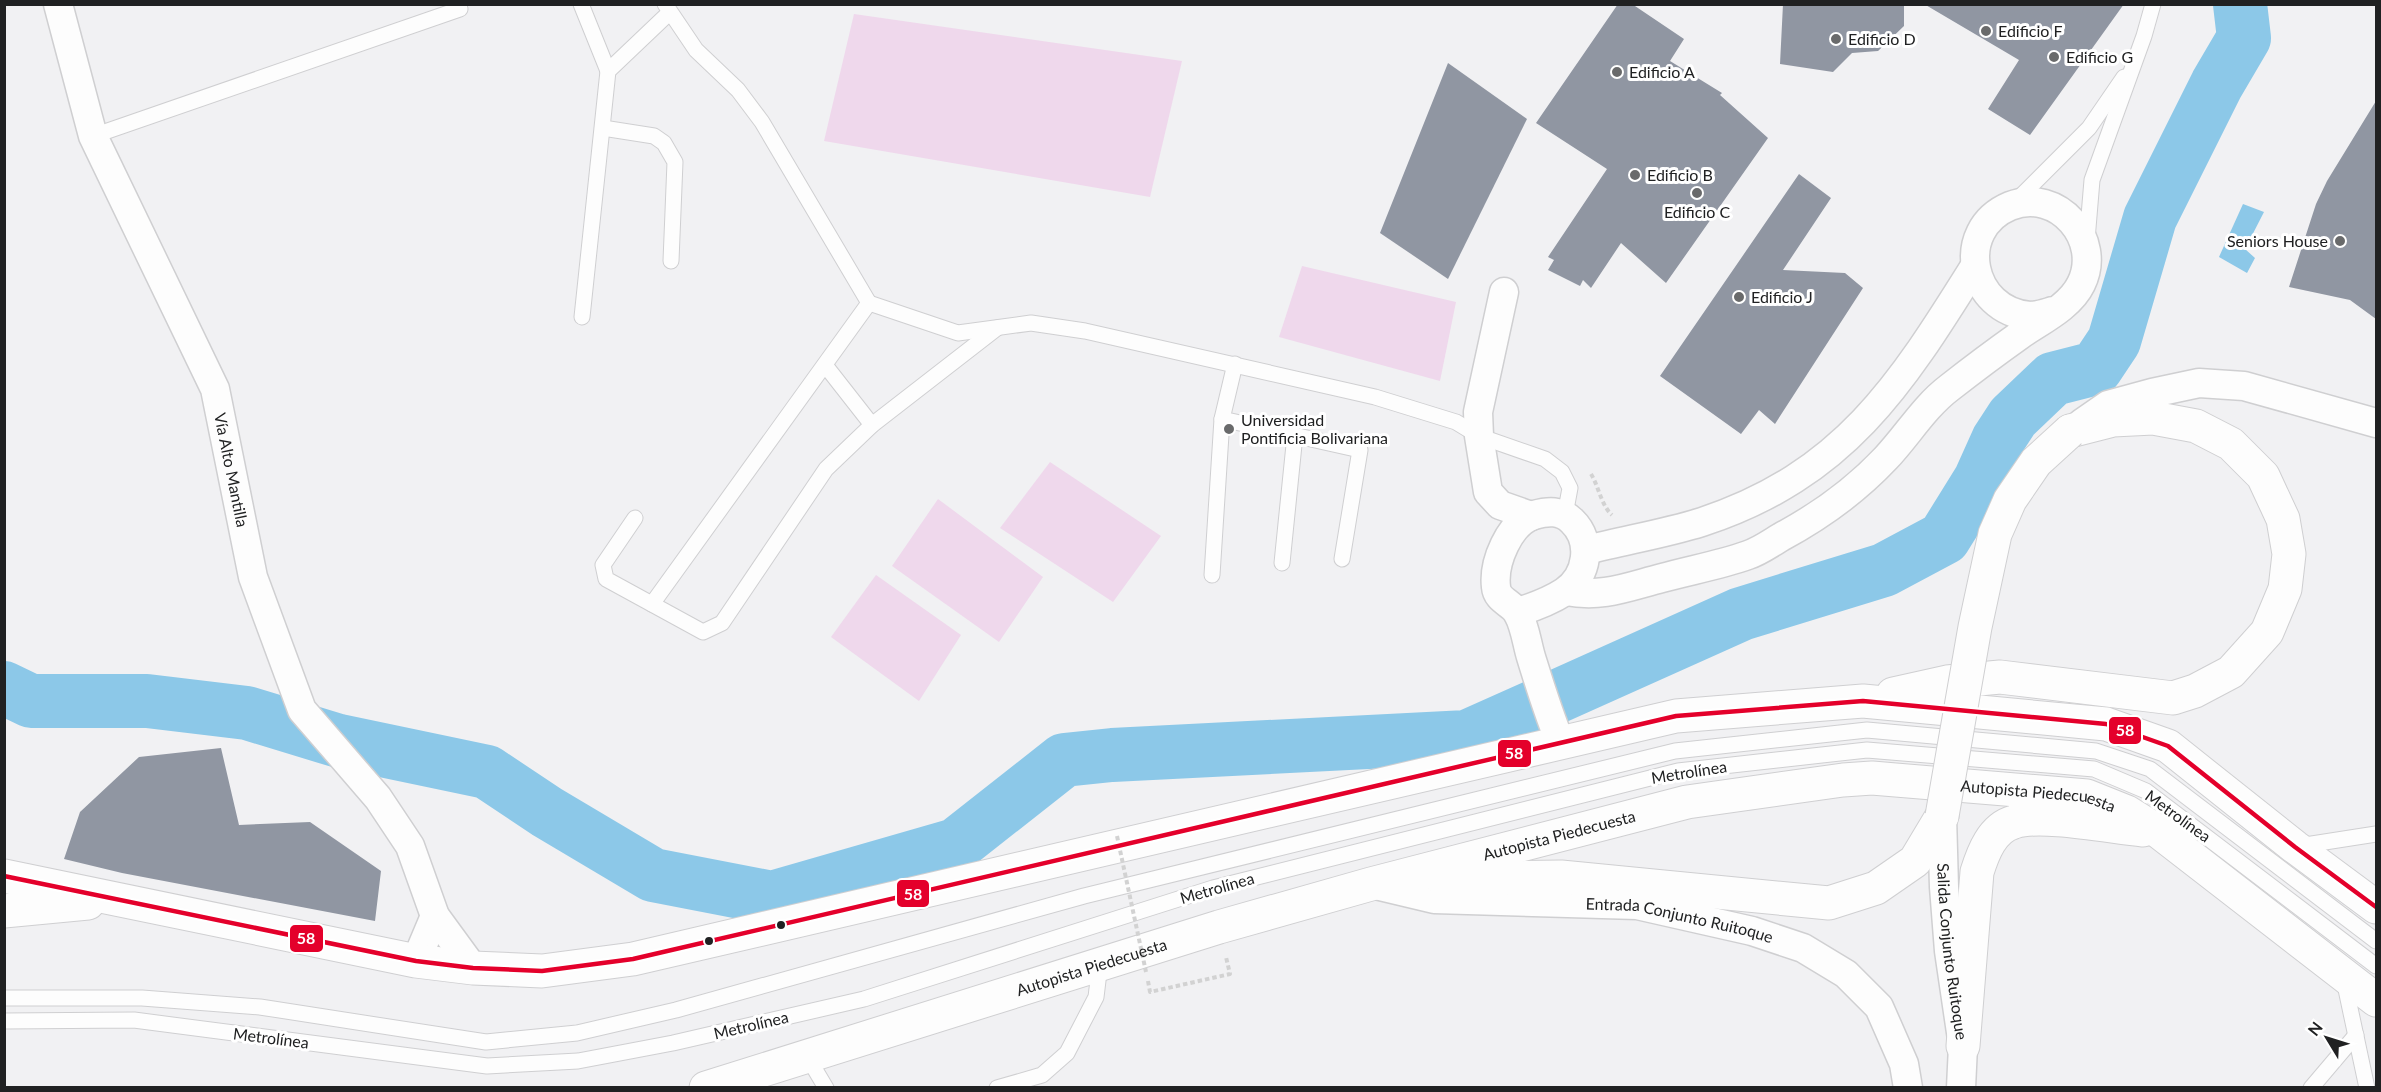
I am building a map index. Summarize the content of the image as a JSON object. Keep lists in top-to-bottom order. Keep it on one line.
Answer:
{"streets":{"highway":["Autopista Piedecuesta"],"street":["Vía Alto Mantilla","Entrada Conjunto Ruitoque","Salida Conjunto Ruitoque"],"lane":["Metrolínea"]},"crossings":[["Autopista Piedecuesta","Entrada Conjunto Ruitoque"]],"places":["Edificio F","Edificio D","Edificio G","Edificio A","Edificio B","Edificio C","Seniors House","Edificio J","Universidad Pontificia Bolivariana"],"lines":["transit line 58"],"north":"top left"}
